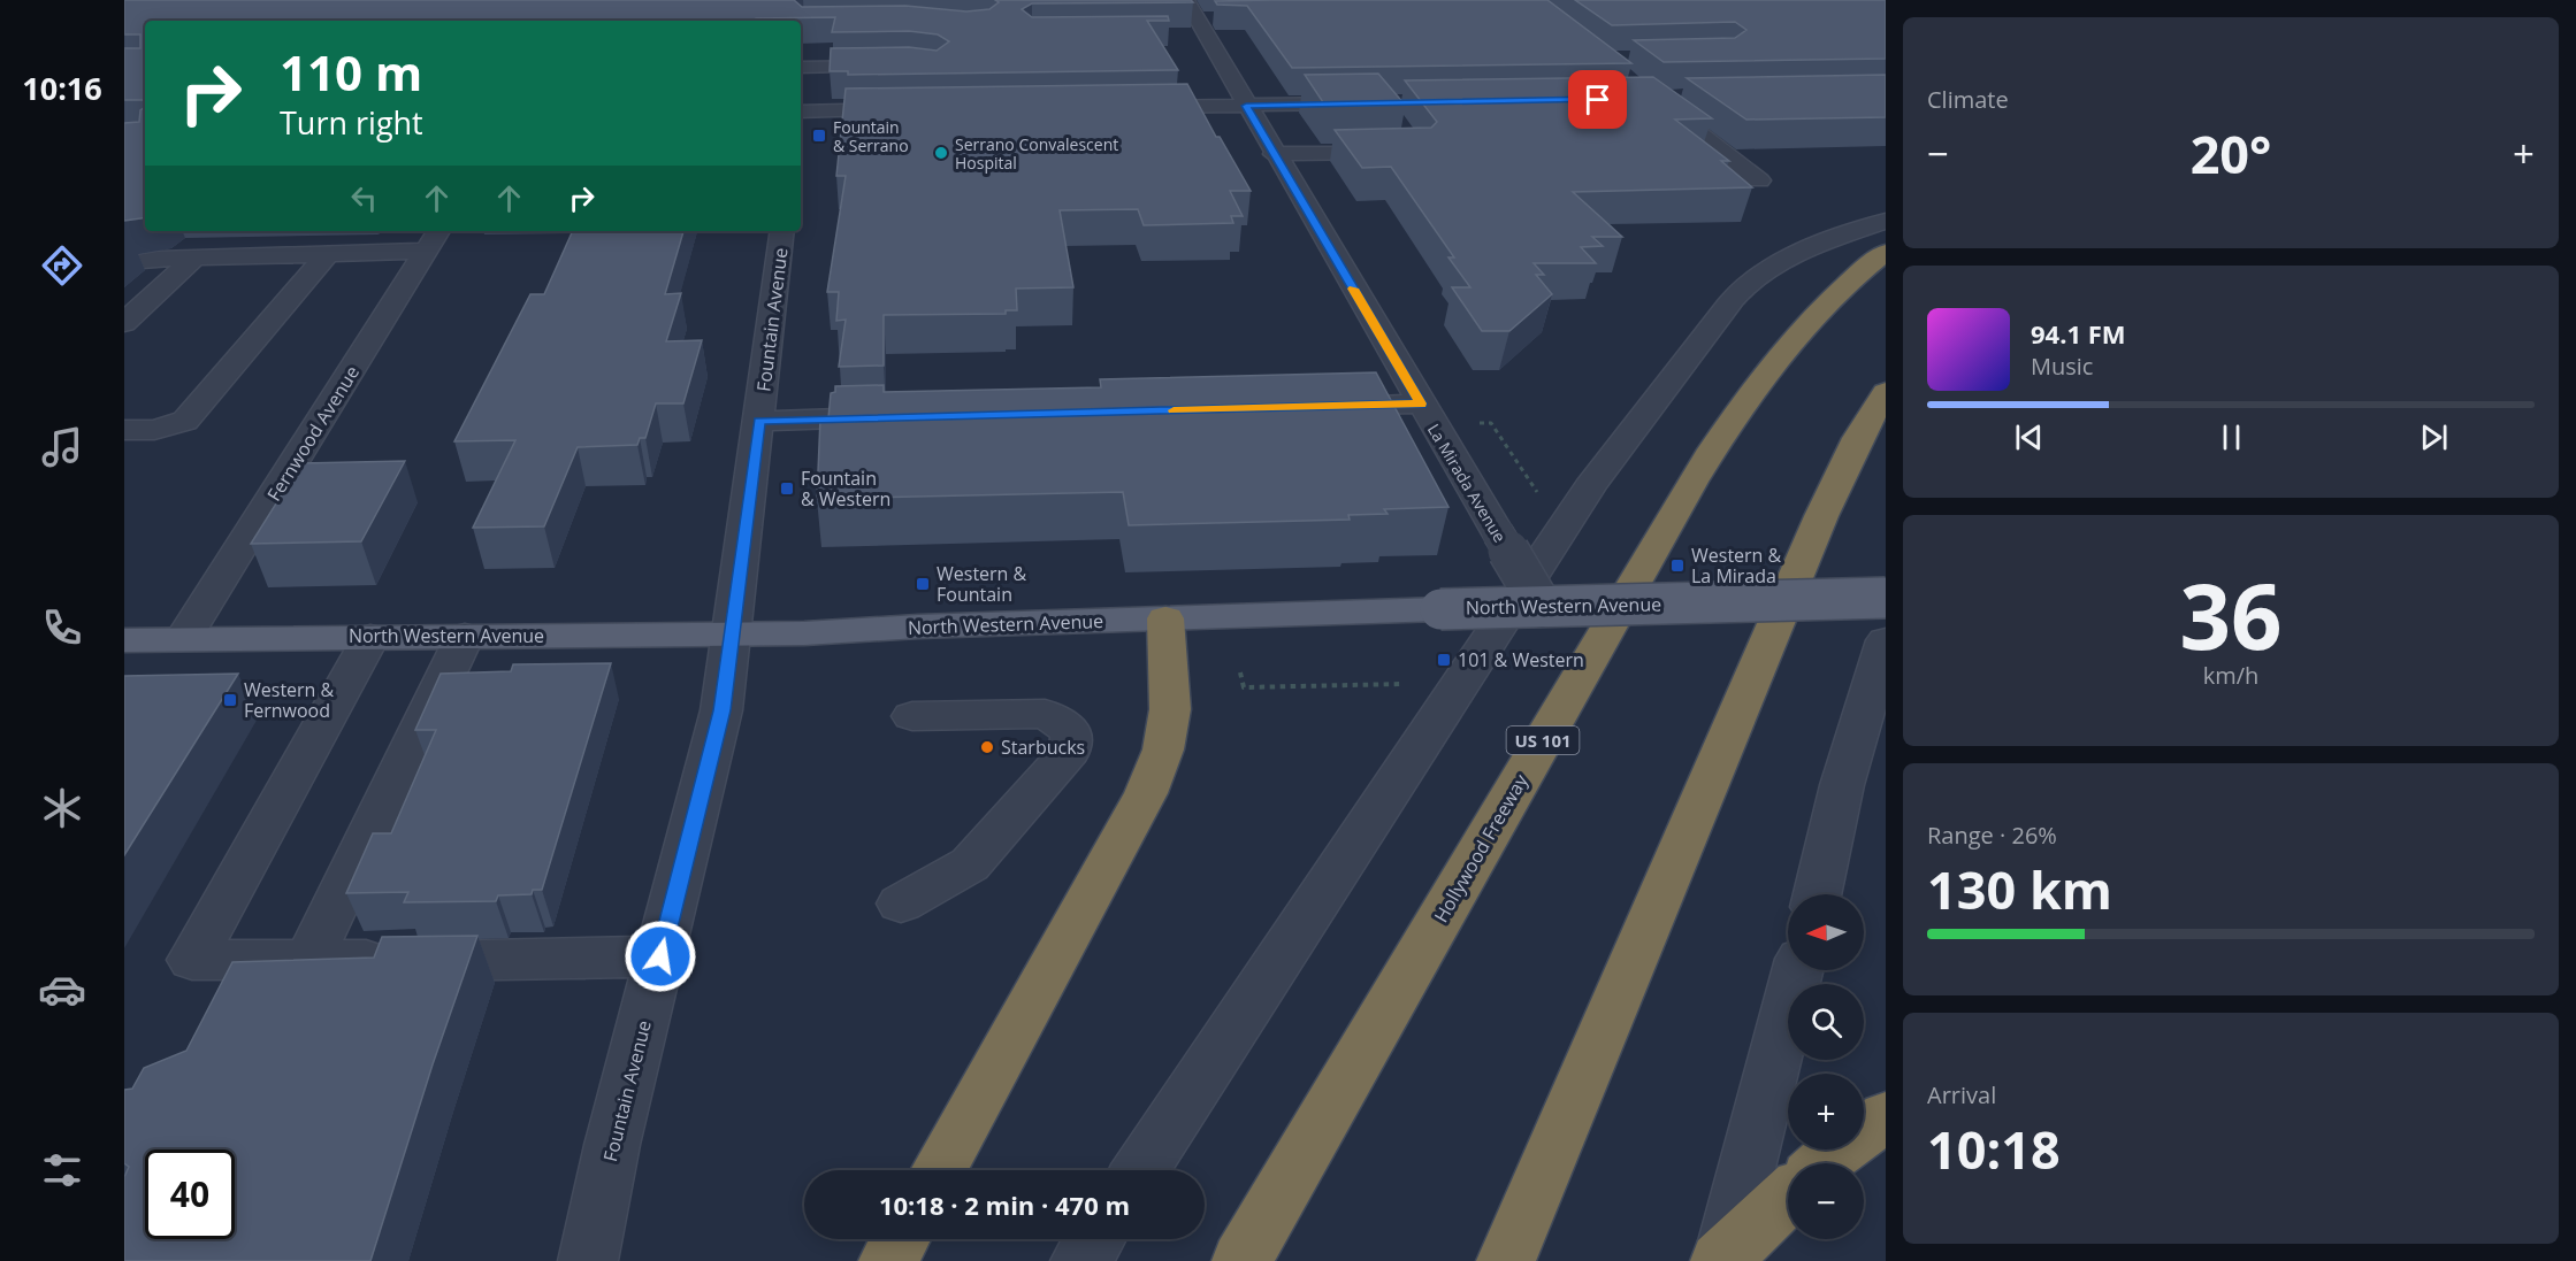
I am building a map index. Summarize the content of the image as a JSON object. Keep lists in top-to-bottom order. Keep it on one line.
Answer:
{"streets":{"highway":["US 101","Hollywood Freeway"],"main road":["North Western Avenue"],"street":["Fountain Avenue","Fernwood Avenue","La Mirada Avenue"]},"crossings":[["Fountain Avenue","North Western Avenue"],["Fernwood Avenue","North Western Avenue"],["La Mirada Avenue","North Western Avenue"]],"places":{"transit":["Fountain & Serrano","Fountain & Western","Western & La Mirada","Western & Fountain","101 & Western","Western & Fernwood"],"other":["Serrano Convalescent Hospital","Starbucks"]},"north":"left","page":{"tabs":"10:16","tile":["Climate",["36","km/h"],["Range · 26%","130 km"],["Arrival","10:18"]],"turn":["110 m","Turn right"],"heat":["−","20°","+"],"song":["94.1 FM","Music"],"map_buttons":["+","−"],"limit":"40","trip":"10:18 · 2 min · 470 m"}}
